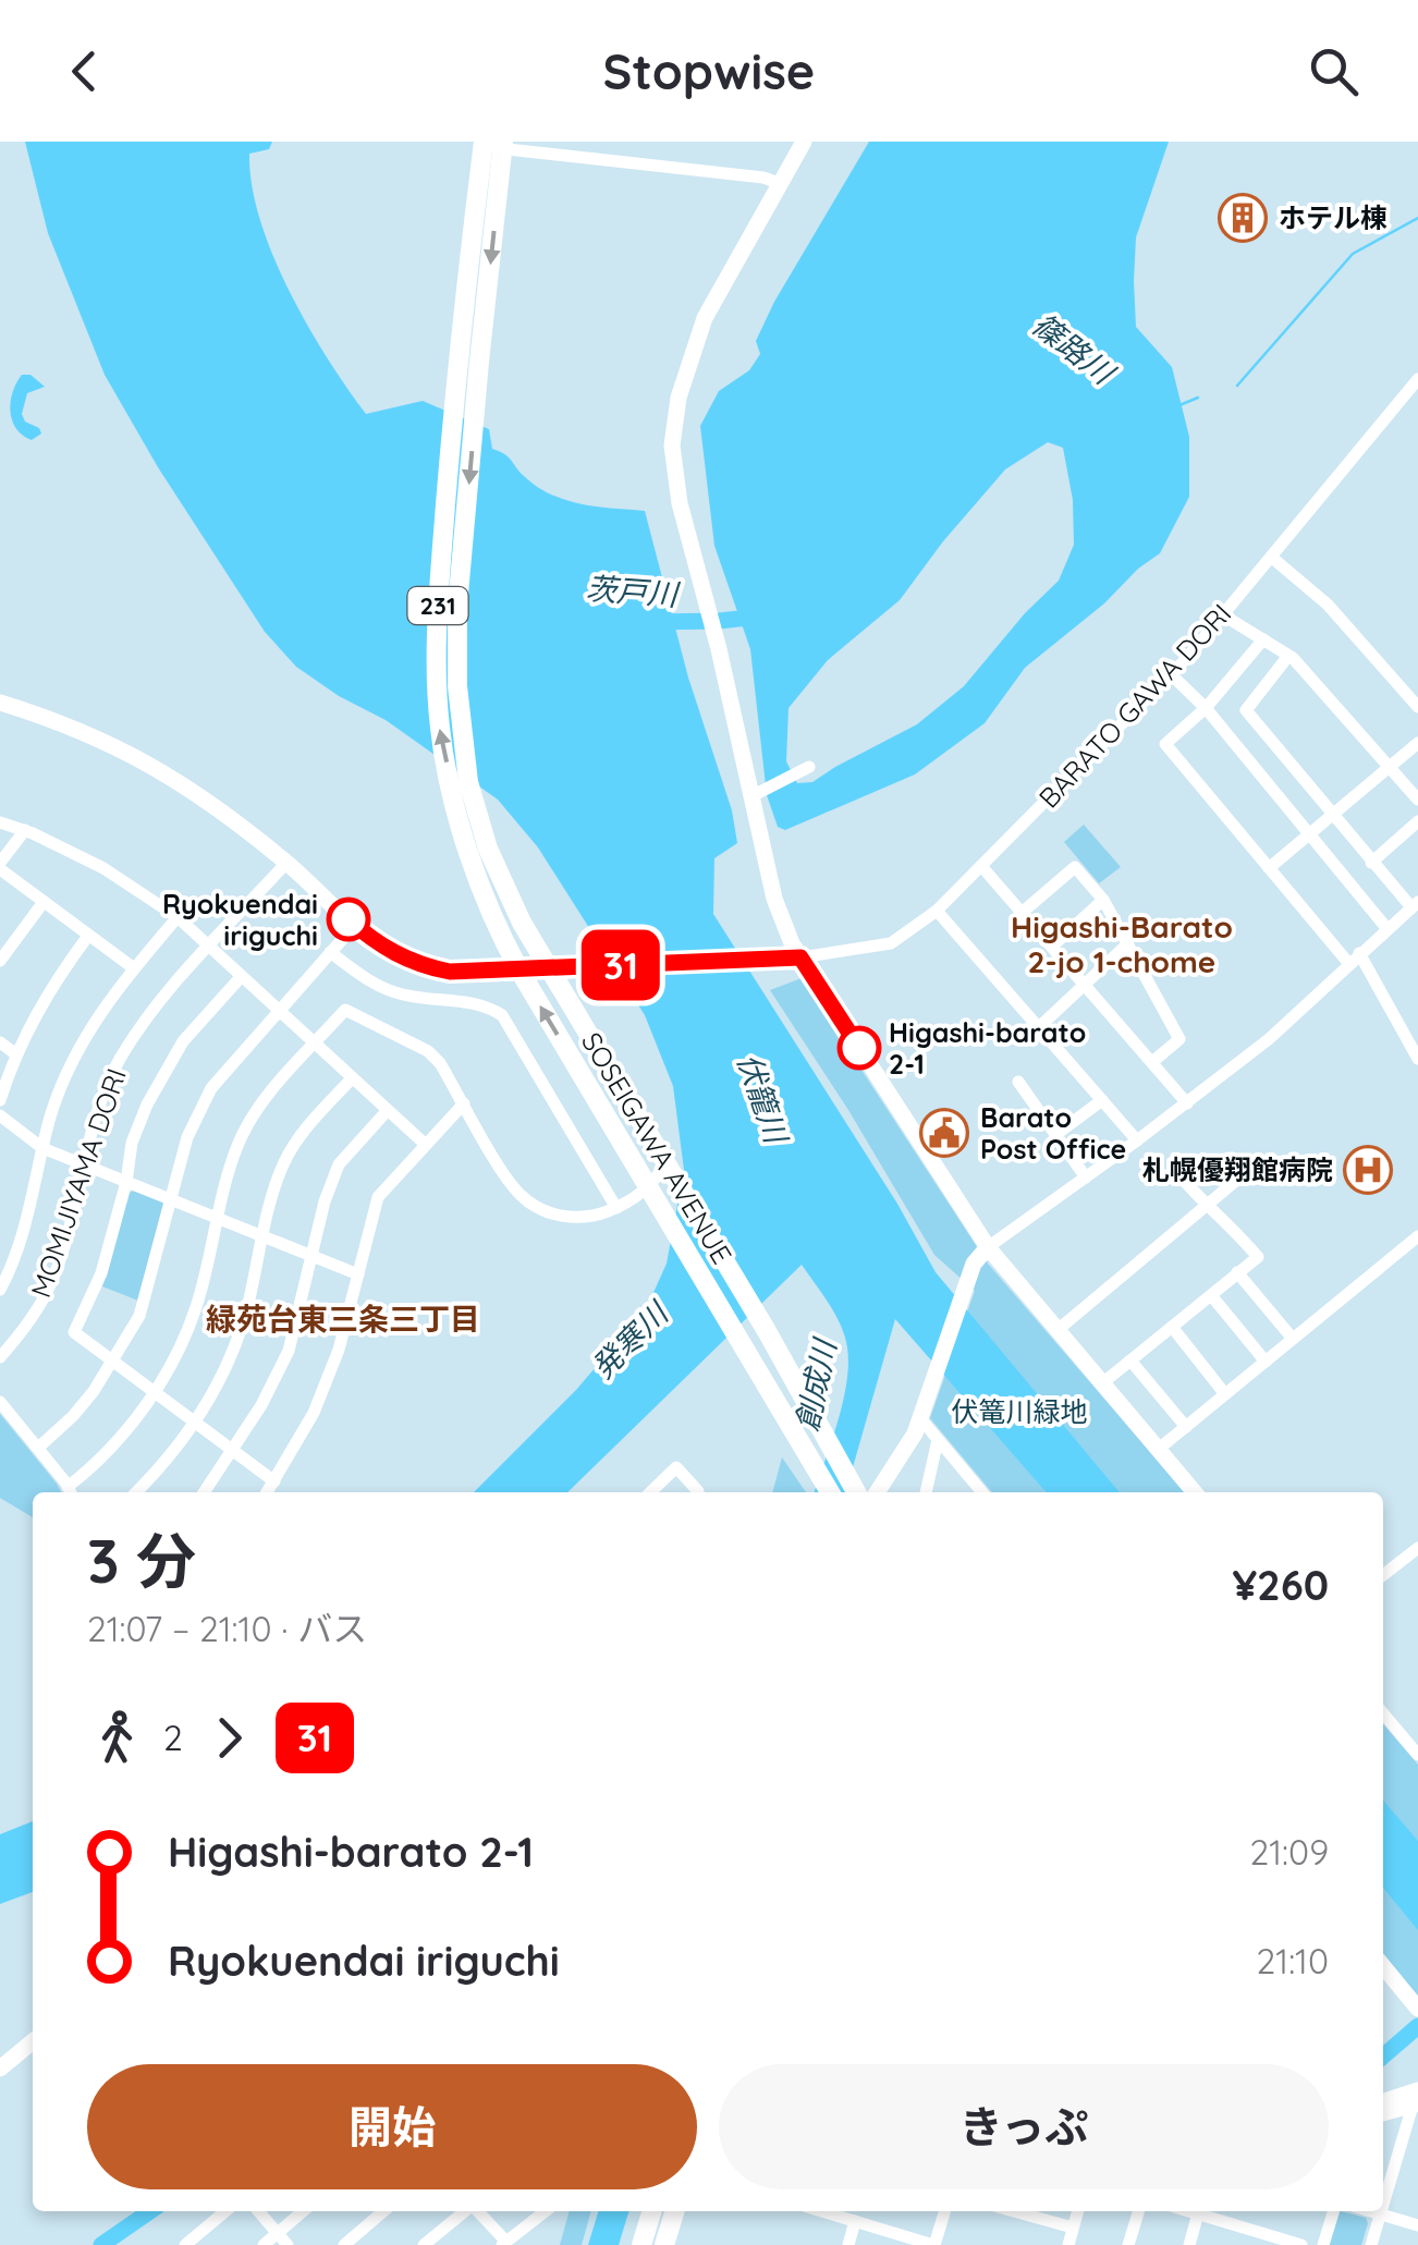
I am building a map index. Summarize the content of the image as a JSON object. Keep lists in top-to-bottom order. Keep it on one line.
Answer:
{"streets":{"highway":["231","SOSEIGAWA AVENUE"],"street":["BARATO GAWA DORI","MOMIJIYAMA DORI"]},"districts":["Higashi-Barato 2-jo 1-chome","緑苑台東三条三丁目"],"water":["篠路川","茨戸川","伏籠川","発寒川","創成川"],"parks":["伏篭川緑地"],"places":{"building":["ホテル棟"],"other":["Ryokuendai iriguchi","Higashi-barato 2-1"],"public building":["Barato Post Office"],"hospital":["札幌優翔館病院"]},"lines":["bus line 31"],"page":{"header":"Stopwise","on_map":"31","heading":["3 分","21:07 – 21:10 · バス","¥260"],"legs":["2","31"],"list":[{"name":"Higashi-barato 2-1","value":"21:09"},{"name":"Ryokuendai iriguchi","value":"21:10"}],"buttons":["開始","きっぷ"]}}
